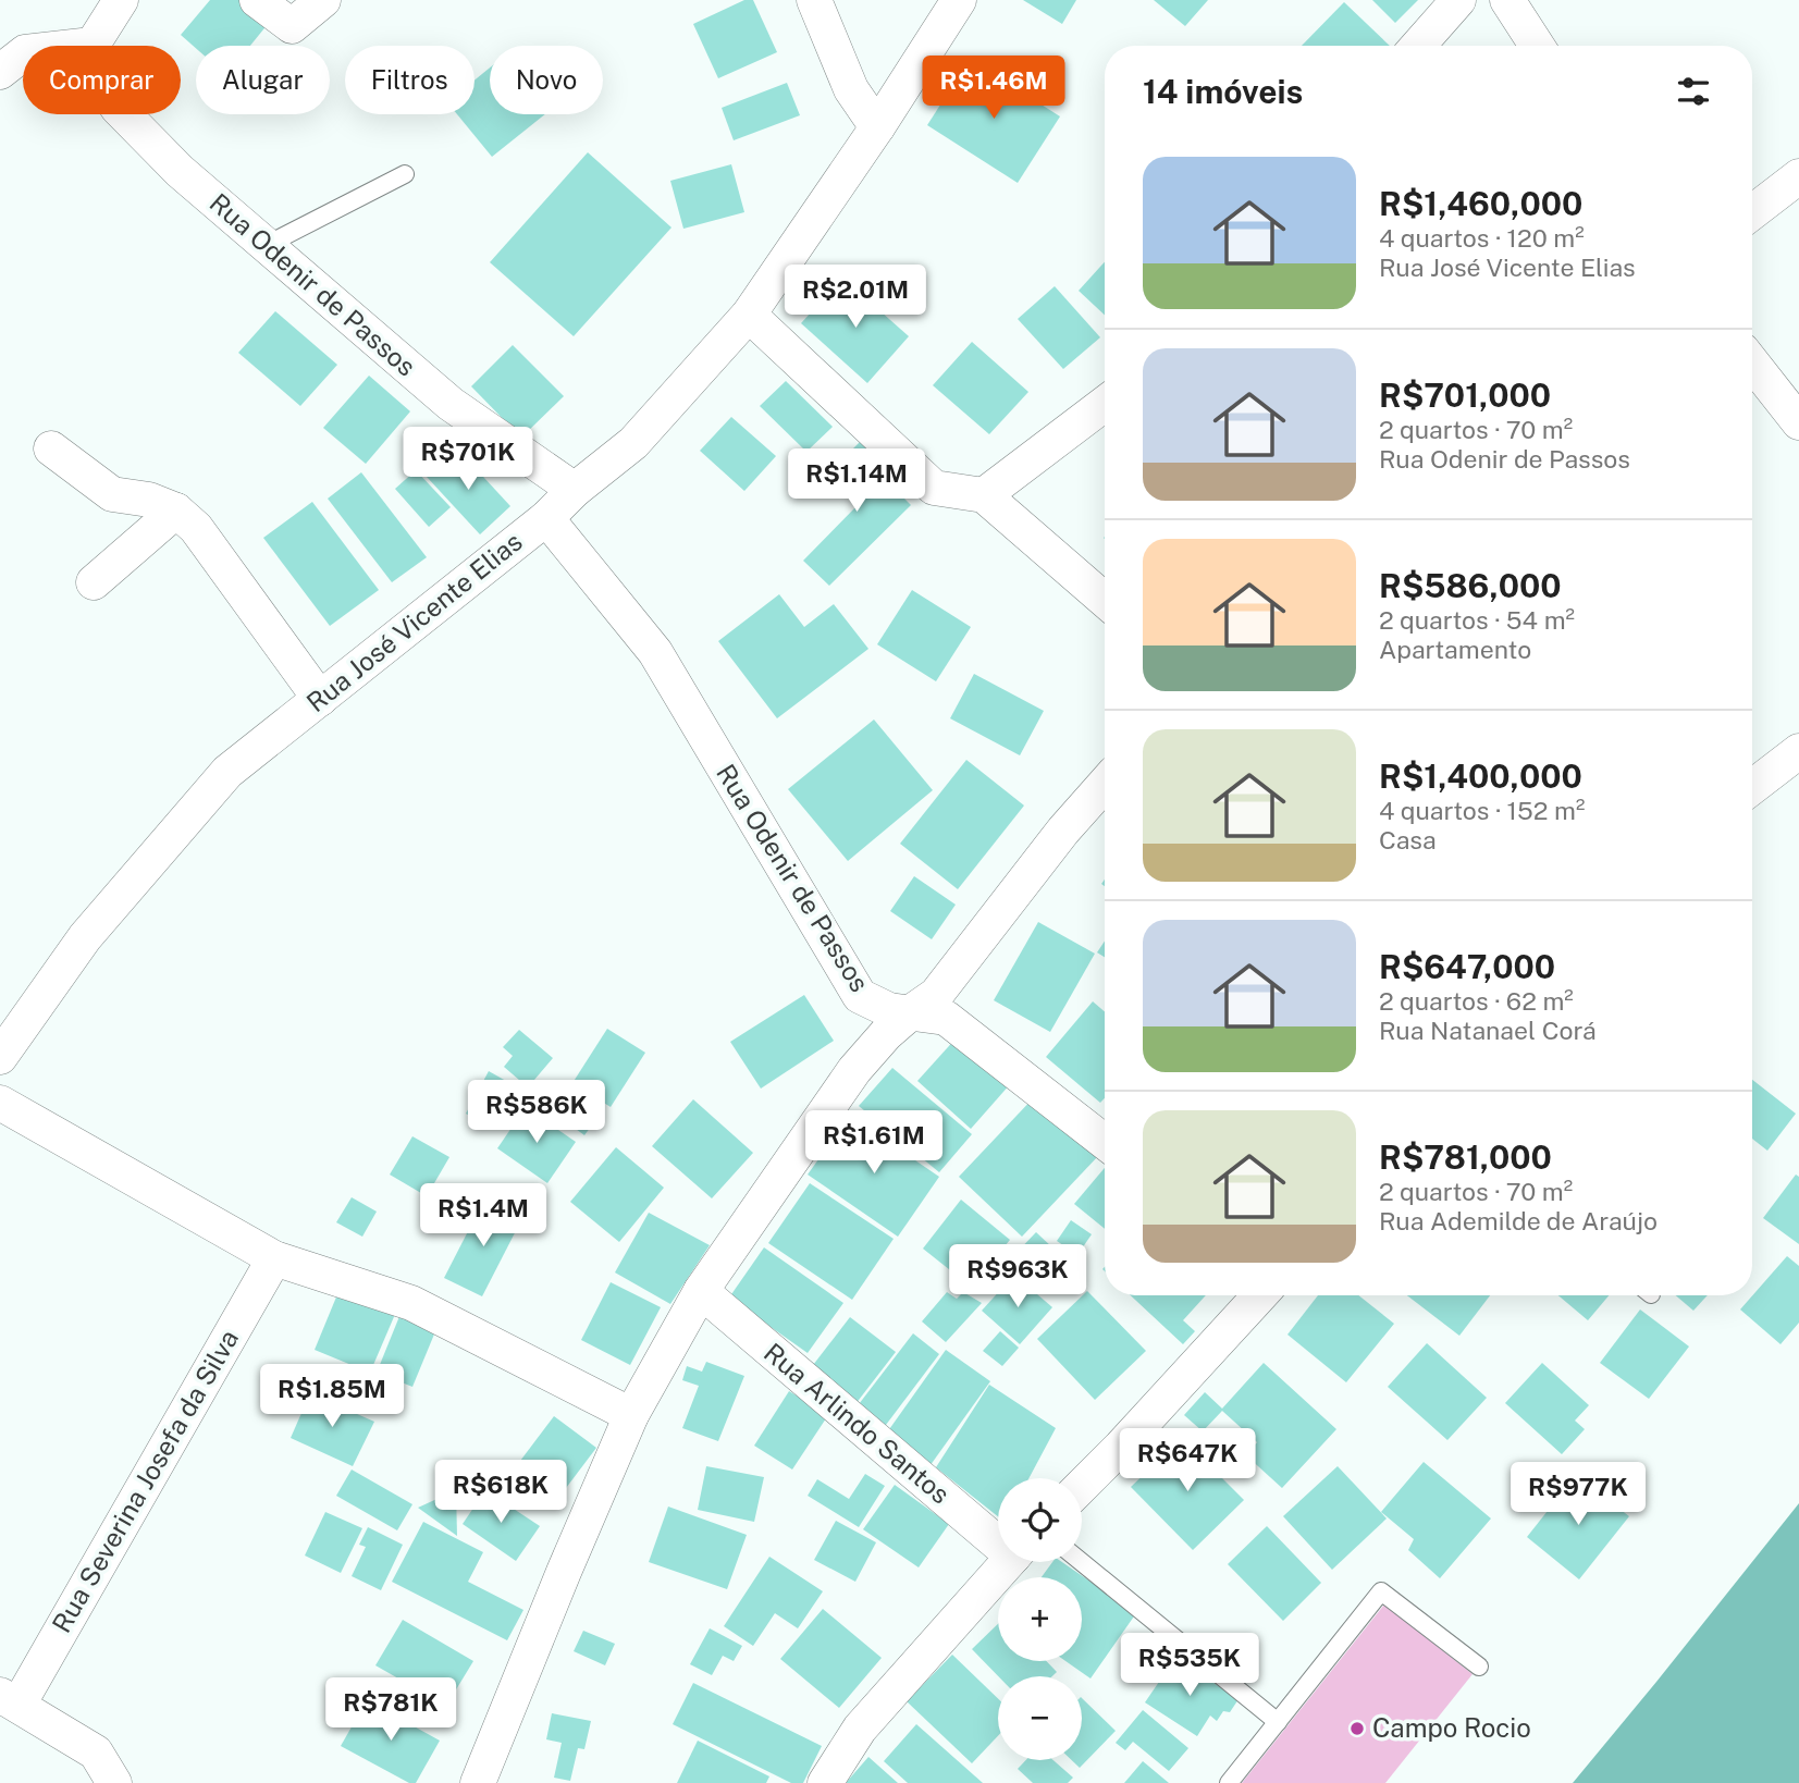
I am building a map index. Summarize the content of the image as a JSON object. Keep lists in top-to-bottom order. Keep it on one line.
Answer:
{"streets":{"street":["Rua Odenir de Passos","Rua José Vicente Elias","Rua Arlindo Santos","Rua Severina Josefa da Silva"]},"crossings":[["Rua Odenir de Passos","Rua José Vicente Elias"]],"places":["Campo Rocio"],"page":{"chip":["Comprar","Alugar","Filtros","Novo"],"heading":"14 imóveis","price":["R$1.46M","R$2.01M","R$701K","R$1.14M","R$586K","R$1.61M","R$1.4M","R$963K","R$1.85M","R$647K","R$618K","R$977K","R$535K","R$781K"],"list":[{"name":"R$1,460,000","note":"4 quartos · 120 m² · Rua José Vicente Elias"},{"name":"R$701,000","note":"2 quartos · 70 m² · Rua Odenir de Passos"},{"name":"R$586,000","note":"2 quartos · 54 m² · Apartamento"},{"name":"R$1,400,000","note":"4 quartos · 152 m² · Casa"},{"name":"R$647,000","note":"2 quartos · 62 m² · Rua Natanael Corá"},{"name":"R$781,000","note":"2 quartos · 70 m² · Rua Ademilde de Araújo"}],"map_buttons":["+","−"]}}
